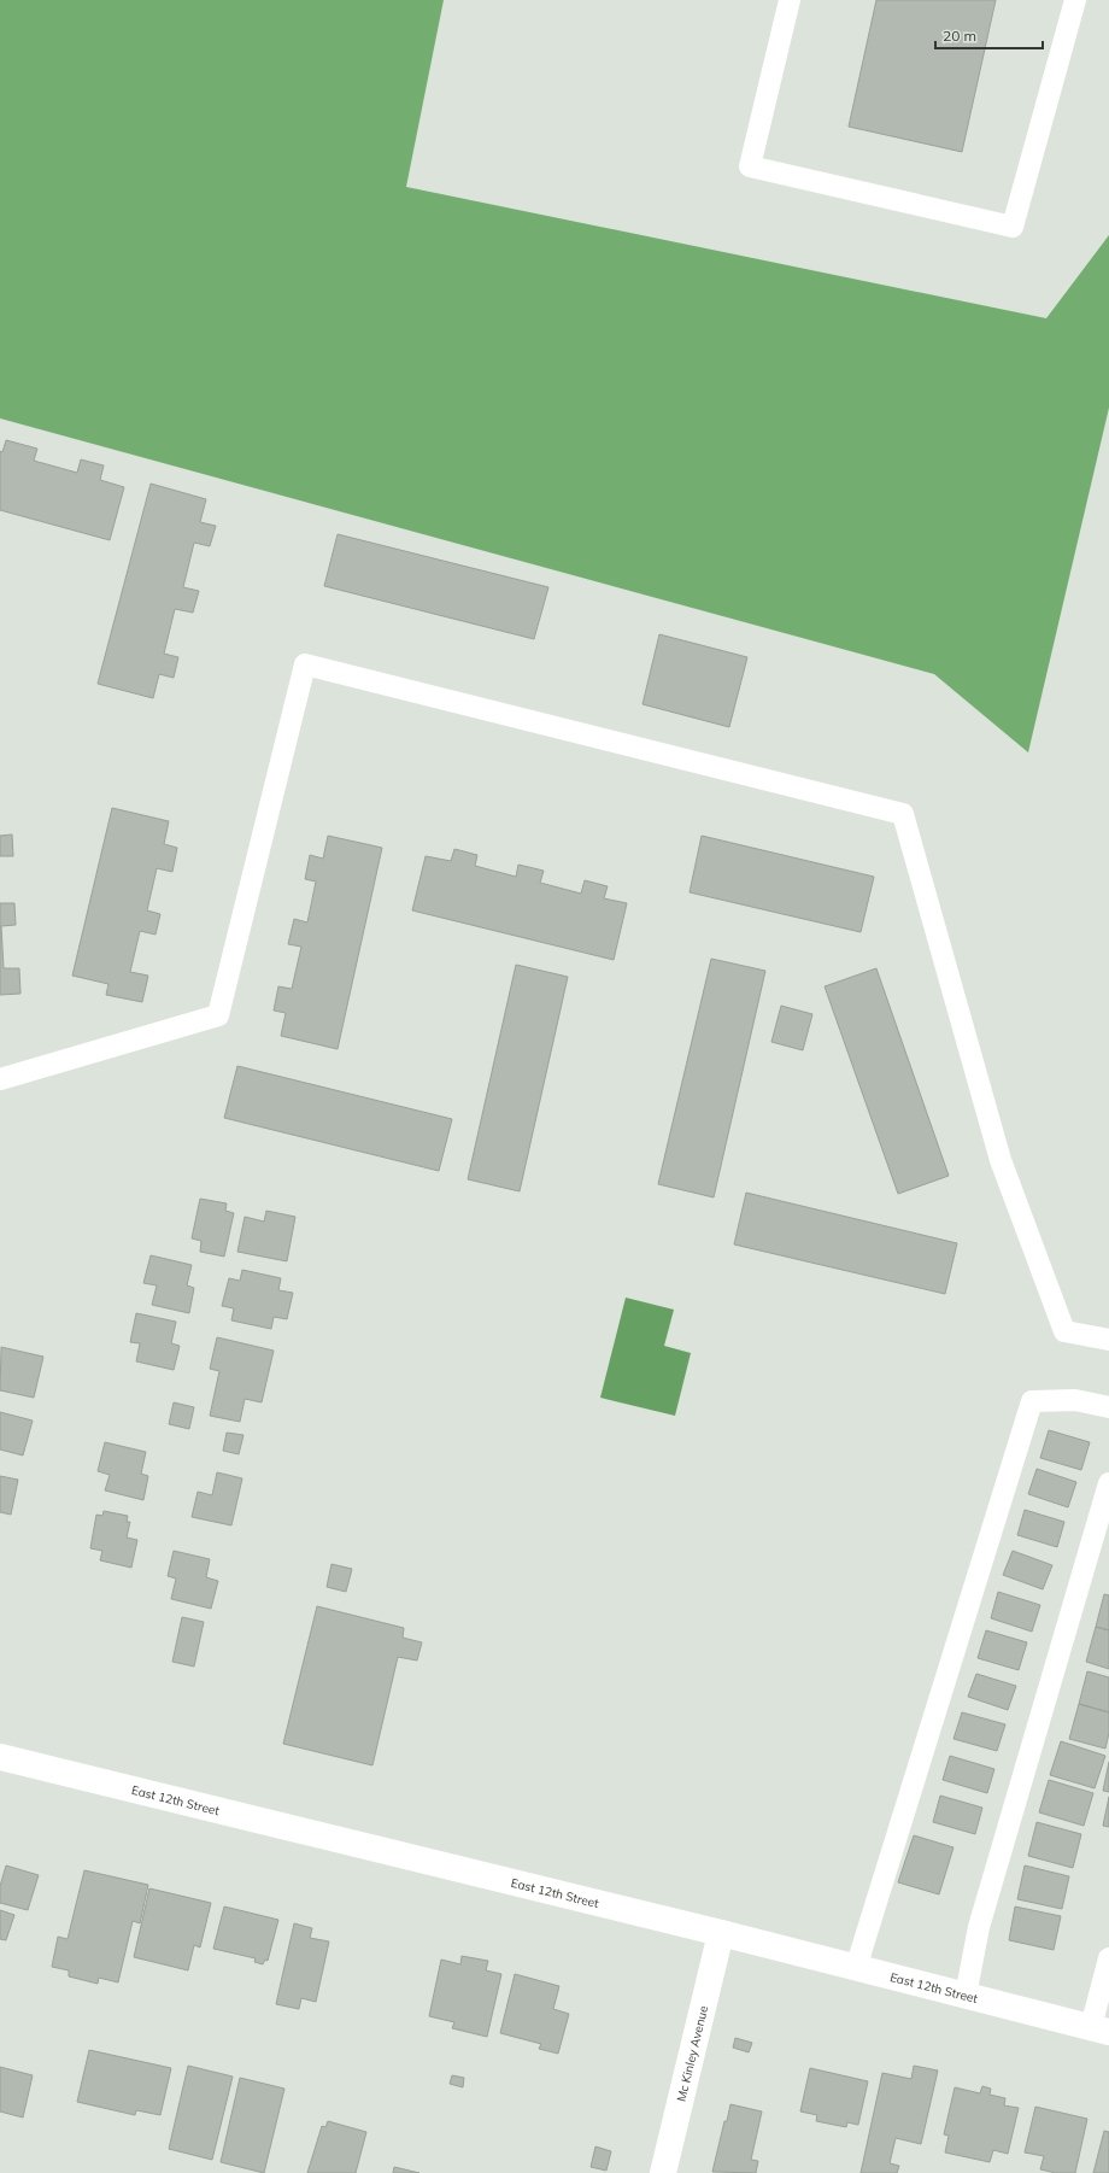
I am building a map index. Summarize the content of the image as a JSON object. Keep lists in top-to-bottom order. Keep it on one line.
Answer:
{"streets":{"street":["East 12th Street","Mc Kinley Avenue"]},"crossings":[["East 12th Street","Mc Kinley Avenue"]],"scale_bar":"20 m"}
